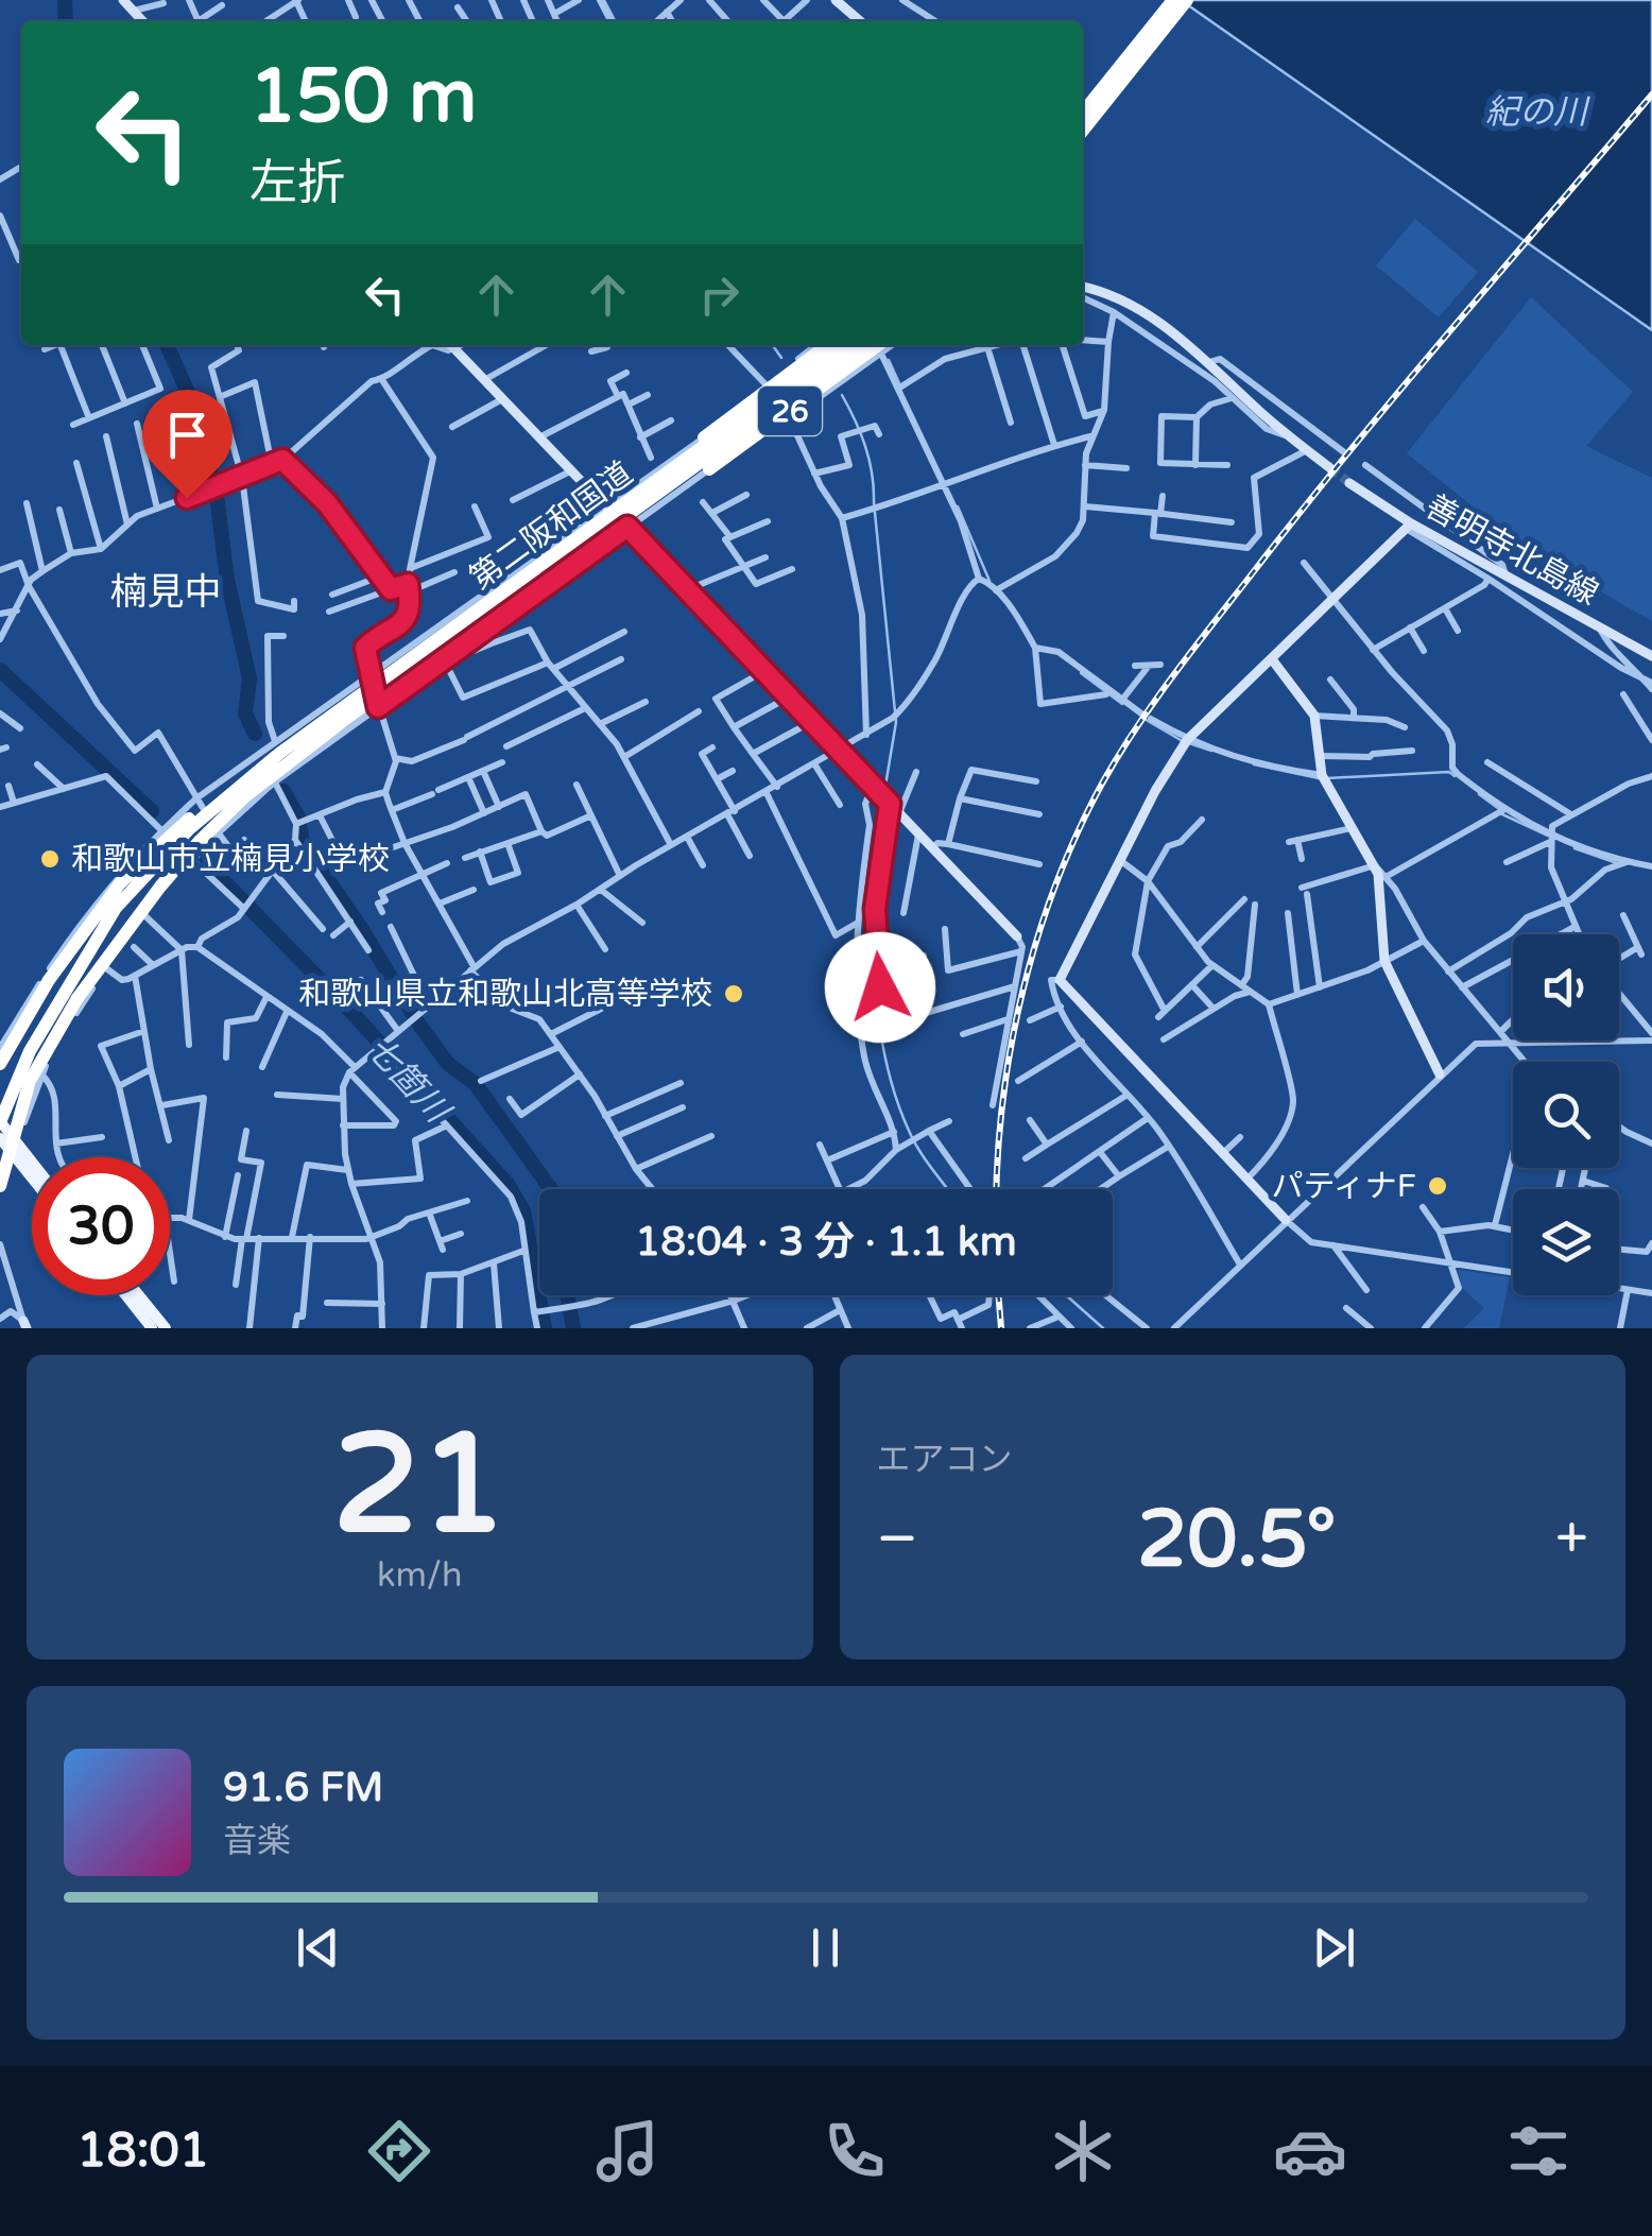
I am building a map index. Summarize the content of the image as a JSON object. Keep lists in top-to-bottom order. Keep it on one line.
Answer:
{"streets":{"highway":["26","第二阪和国道"],"street":["善明寺北島線"]},"crossings":[["26","第二阪和国道"]],"districts":["楠見中"],"water":["紀の川","七箇川"],"places":["和歌山市立楠見小学校","和歌山県立和歌山北高等学校","パティナF"],"page":{"turn":["150 m","左折"],"limit":"30","trip":"18:04 · 3 分 · 1.1 km","tile":[["21","km/h"],"エアコン"],"heat":["−","20.5°","+"],"song":["91.6 FM","音楽"],"tabs":"18:01"}}
